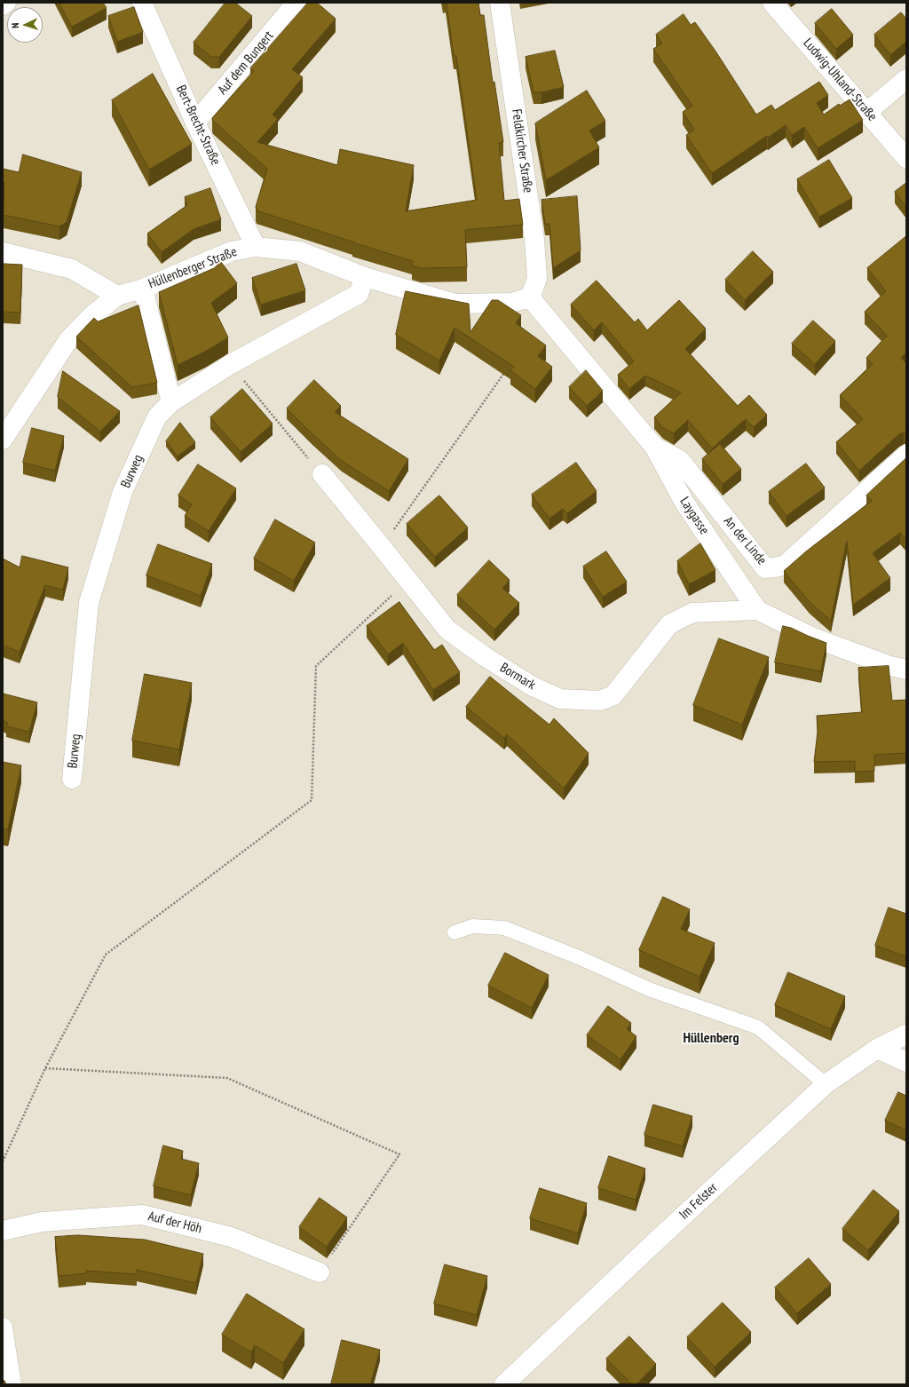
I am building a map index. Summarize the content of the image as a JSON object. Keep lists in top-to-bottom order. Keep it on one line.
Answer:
{"streets":{"street":["Auf dem Bungert","Ludwig-Uhland-Straße","Bert-Brecht-Straße","Feldkircher Straße","Hüllenberger Straße","Burweg","Laygasse","An der Linde","Bormark","Im Felster","Auf der Höh"]},"crossings":[["Auf dem Bungert","Bert-Brecht-Straße"],["Bert-Brecht-Straße","Hüllenberger Straße"],["Feldkircher Straße","Hüllenberger Straße"],["Feldkircher Straße","Laygasse"],["Hüllenberger Straße","Burweg"],["Hüllenberger Straße","Laygasse"],["Laygasse","An der Linde"],["Laygasse","Bormark"]],"districts":["Hüllenberg"],"north":"left"}
